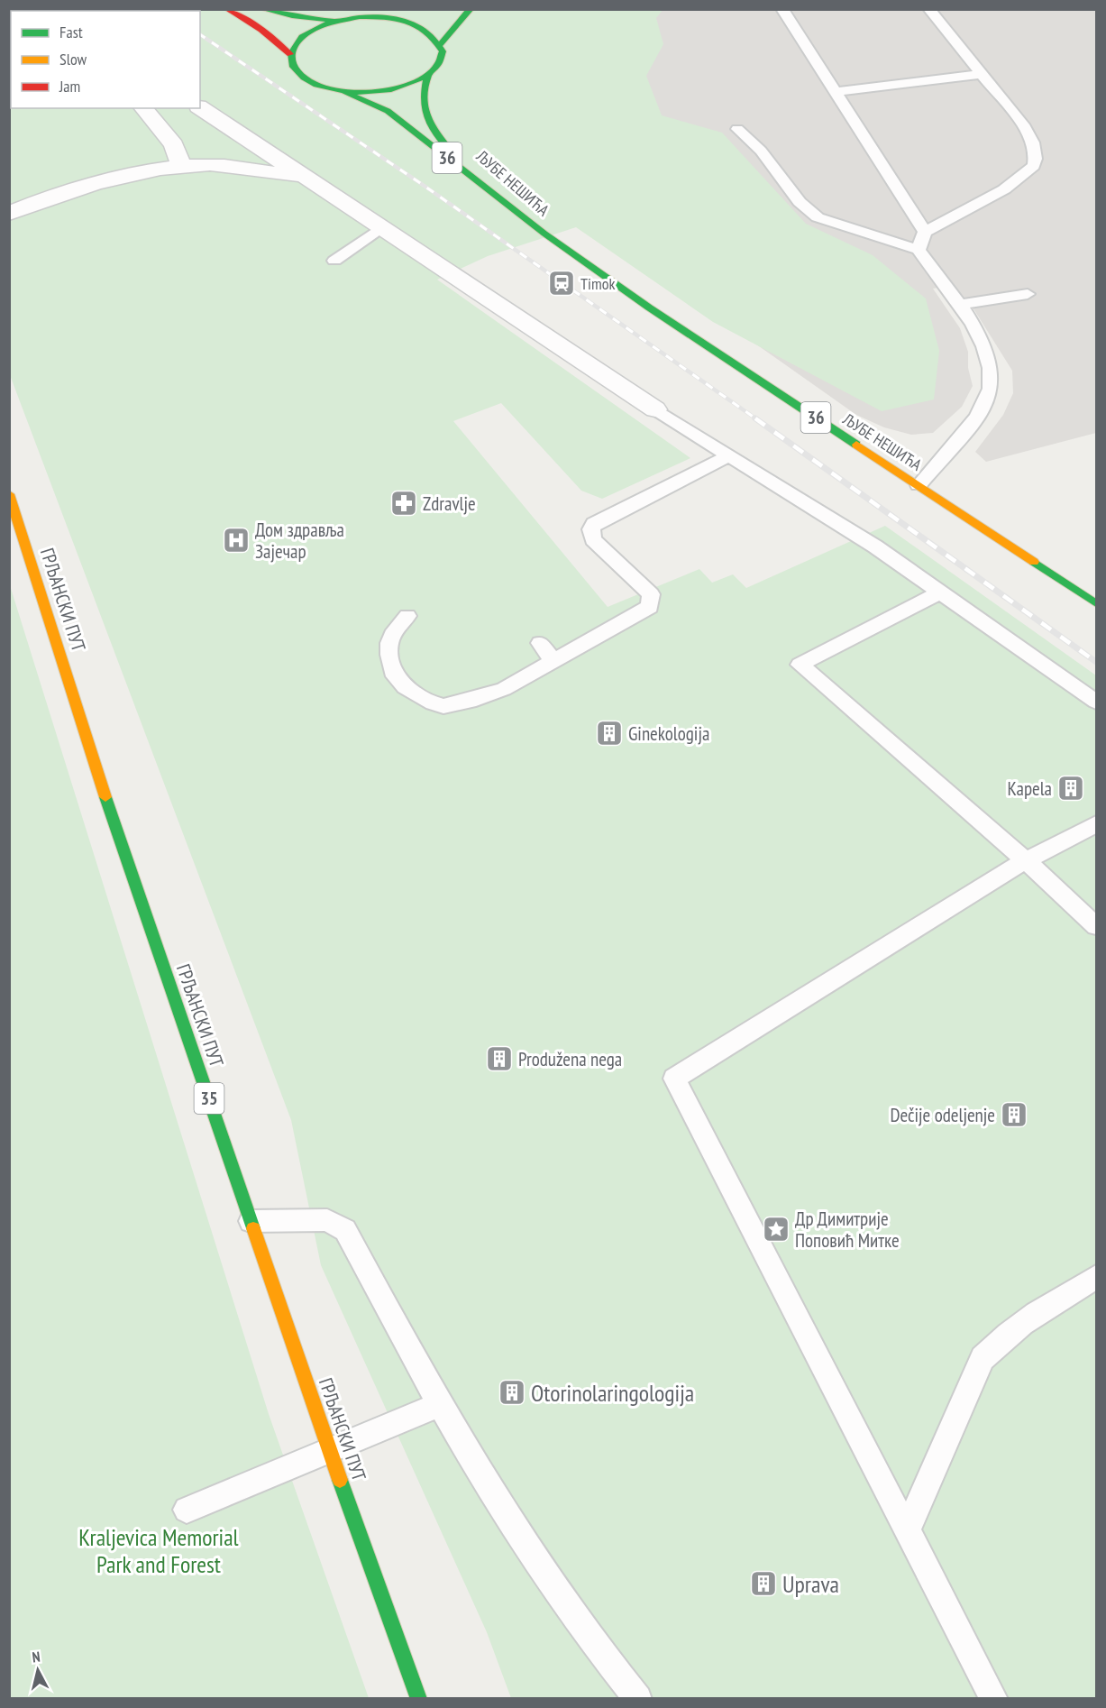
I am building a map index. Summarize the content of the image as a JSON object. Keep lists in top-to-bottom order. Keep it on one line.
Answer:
{"streets":{"main road":["36","ЉУБЕ НЕШИЋА","ГРЉАНСКИ ПУТ","35"]},"crossings":[["36","ЉУБЕ НЕШИЋА"]],"parks":["Kraljevica Memorial Park and Forest"],"places":{"station":["Timok"],"pharmacy":["Zdravlje"],"hospital":["Дом здравља Зајечар"],"building":["Ginekologija","Kapela","Produžena nega","Dečije odeljenje","Otorinolaringologija","Uprava"],"place":["Др Димитрије Поповић Митке"]},"legend":["Fast","Slow","Jam"],"north":"top"}
